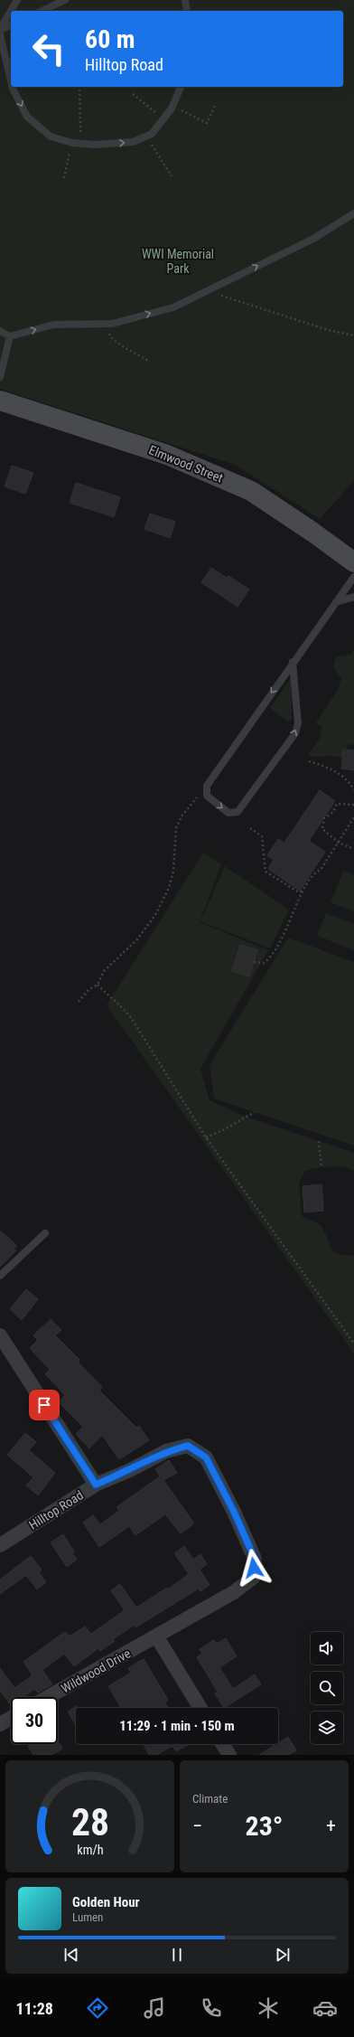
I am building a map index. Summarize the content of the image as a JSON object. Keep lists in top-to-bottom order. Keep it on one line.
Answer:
{"streets":{"main road":["Elmwood Street"],"street":["Hilltop Road","Wildwood Drive"]},"crossings":[["Hilltop Road","Wildwood Drive"]],"parks":["WWI Memorial Park"],"page":{"turn":["60 m","Hilltop Road"],"limit":"30","trip":"11:29 · 1 min · 150 m","tile":"Climate","heat":["−","23°","+"],"song":["Golden Hour","Lumen"],"tabs":"11:28","gauge":["28","km/h"]}}
